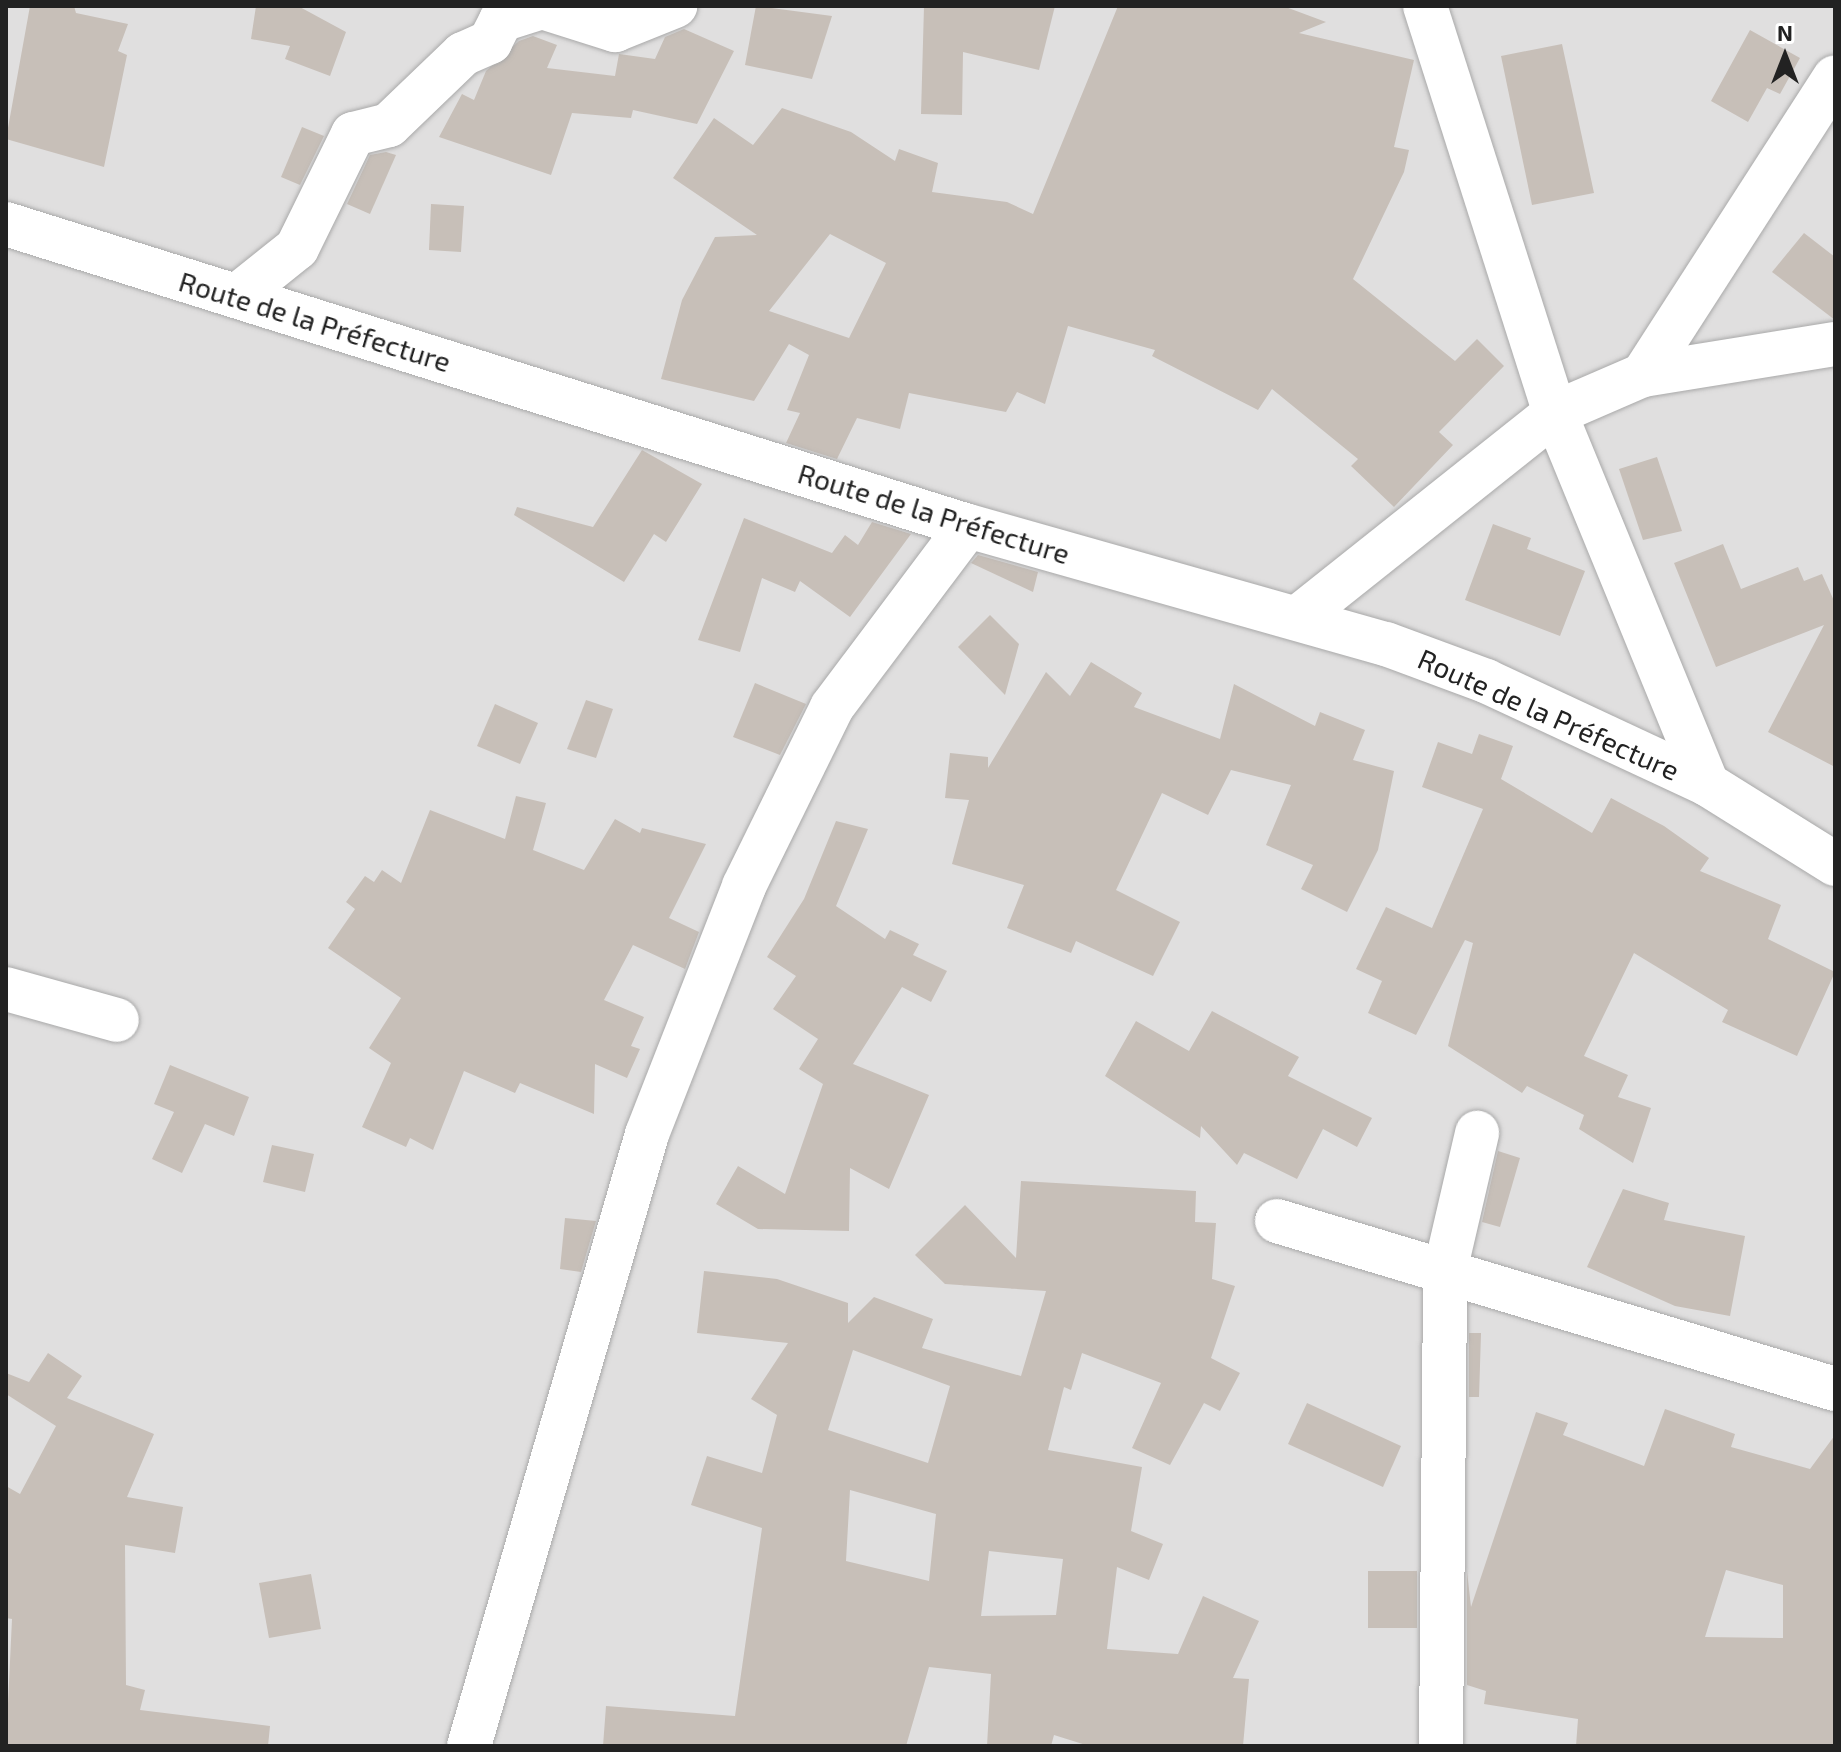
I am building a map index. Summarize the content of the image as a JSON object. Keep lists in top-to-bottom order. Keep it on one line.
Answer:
{"streets":{"street":["Route de la Préfecture"]},"north":"top"}
